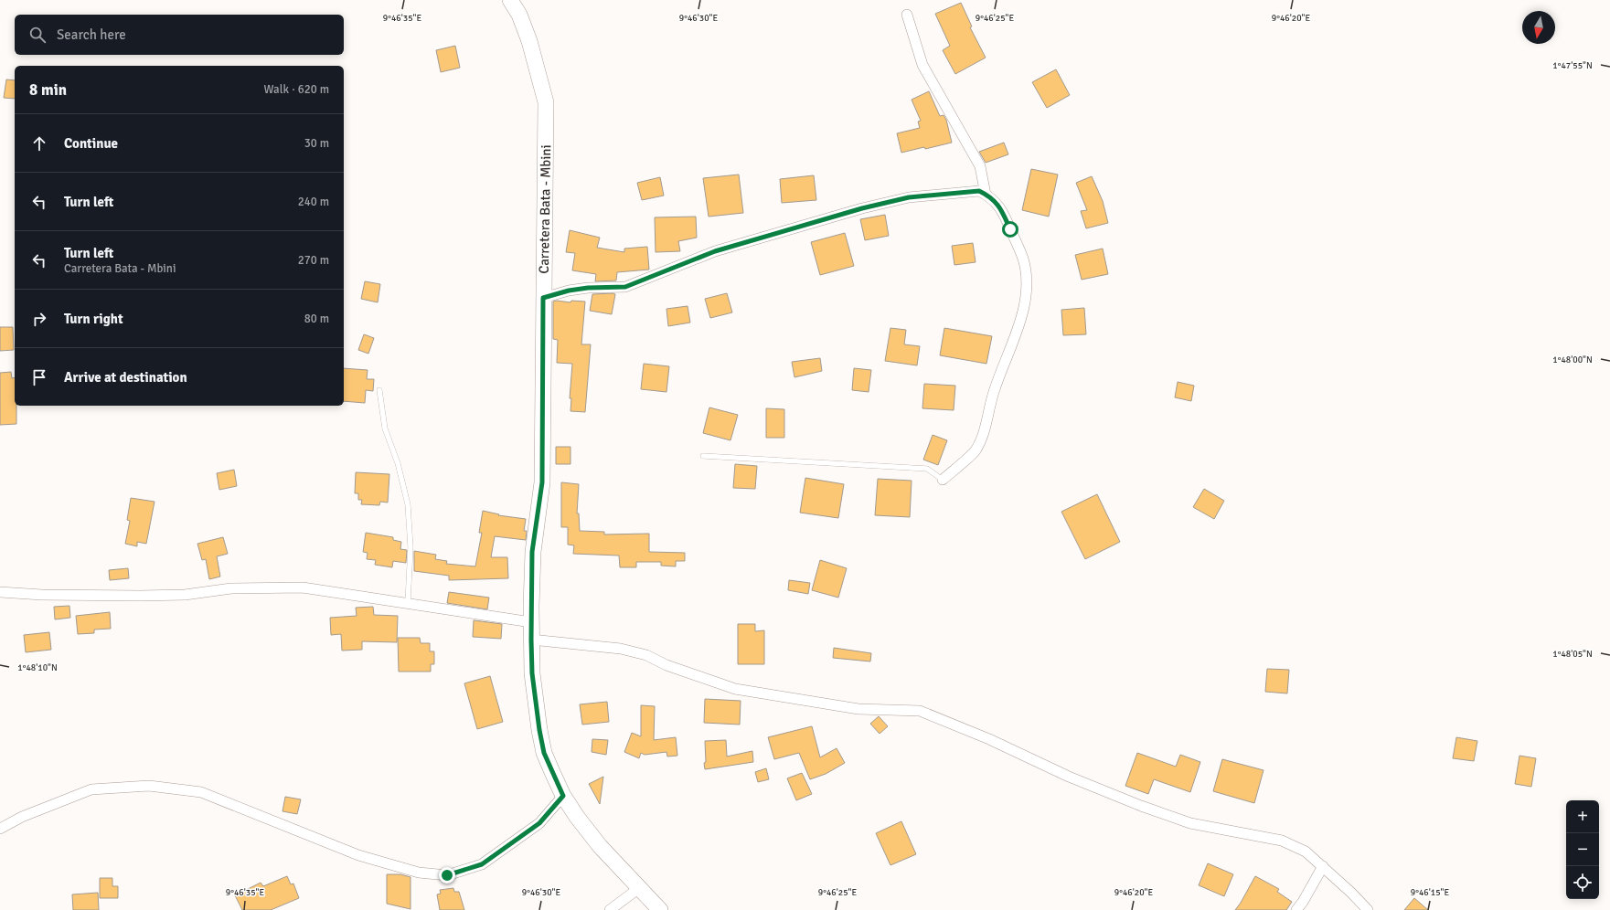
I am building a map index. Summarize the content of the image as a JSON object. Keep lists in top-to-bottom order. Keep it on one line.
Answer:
{"streets":{"main road":["Carretera Bata - Mbini"]},"north":"bottom","page":{"search":"Search here","heading":["8 min","Walk · 620 m"],"list":[["Continue","30 m"],["Turn left","240 m"],["Turn left","Carretera Bata - Mbini","270 m"],["Turn right","80 m"],"Arrive at destination"],"map_buttons":["+","−"]},"coordinates":["9°46'35\"E","9°46'30\"E","9°46'25\"E","9°46'20\"E","1°47'55\"N","1°48'00\"N","1°48'05\"N","1°48'10\"N","9°46'15\"E"]}
